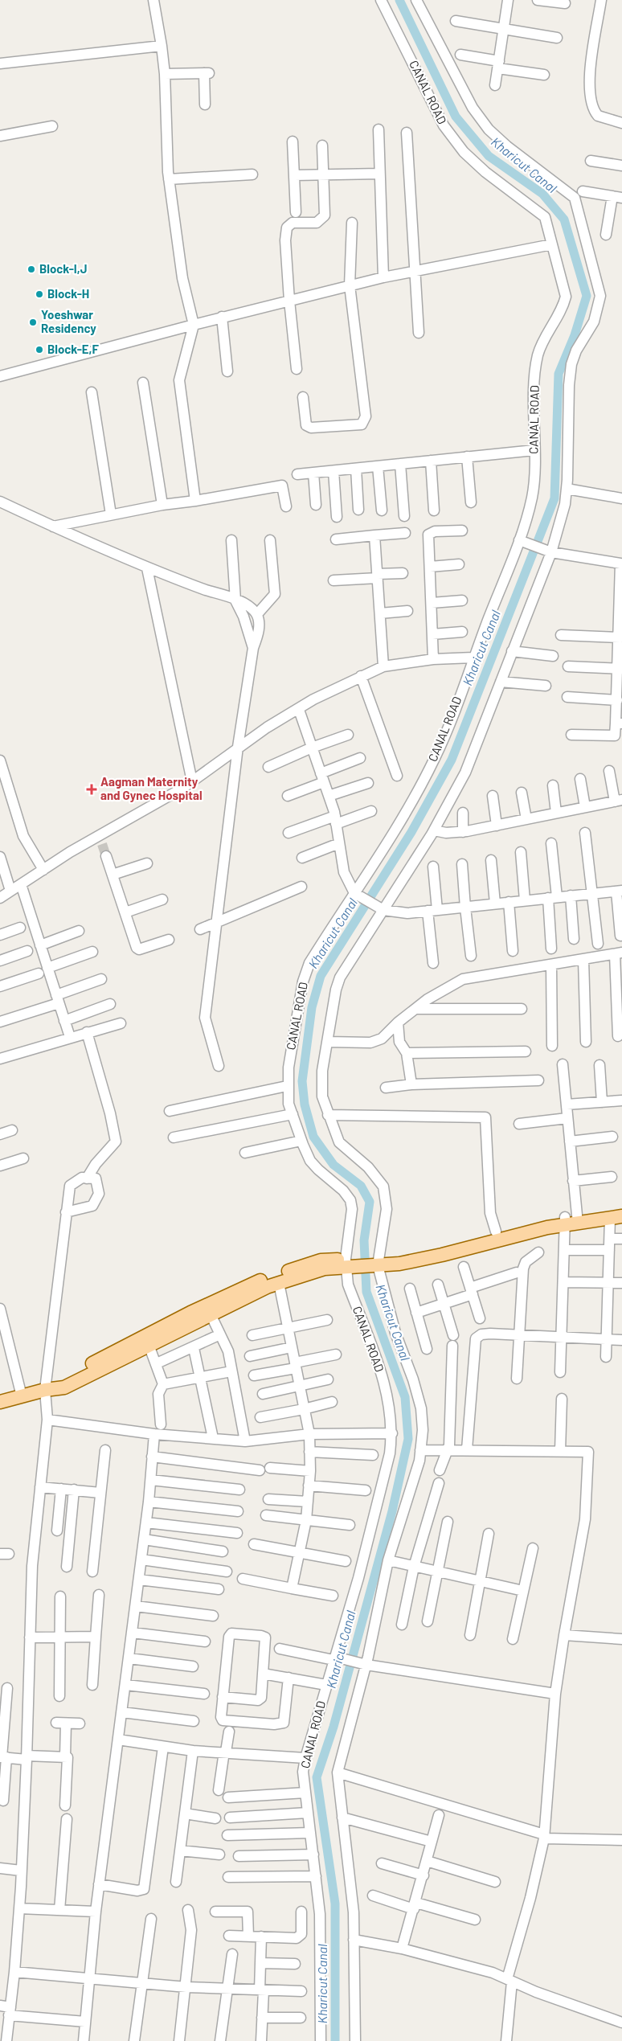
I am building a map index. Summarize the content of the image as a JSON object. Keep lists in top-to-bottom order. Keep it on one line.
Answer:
{"streets":{"street":["CANAL ROAD"]},"water":["Kharicut Canal"],"places":{"other":["Block-I,J","Block-H","Yoeshwar Residency","Block-E,F"],"health":["Aagman Maternity and Gynec Hospital"]}}
